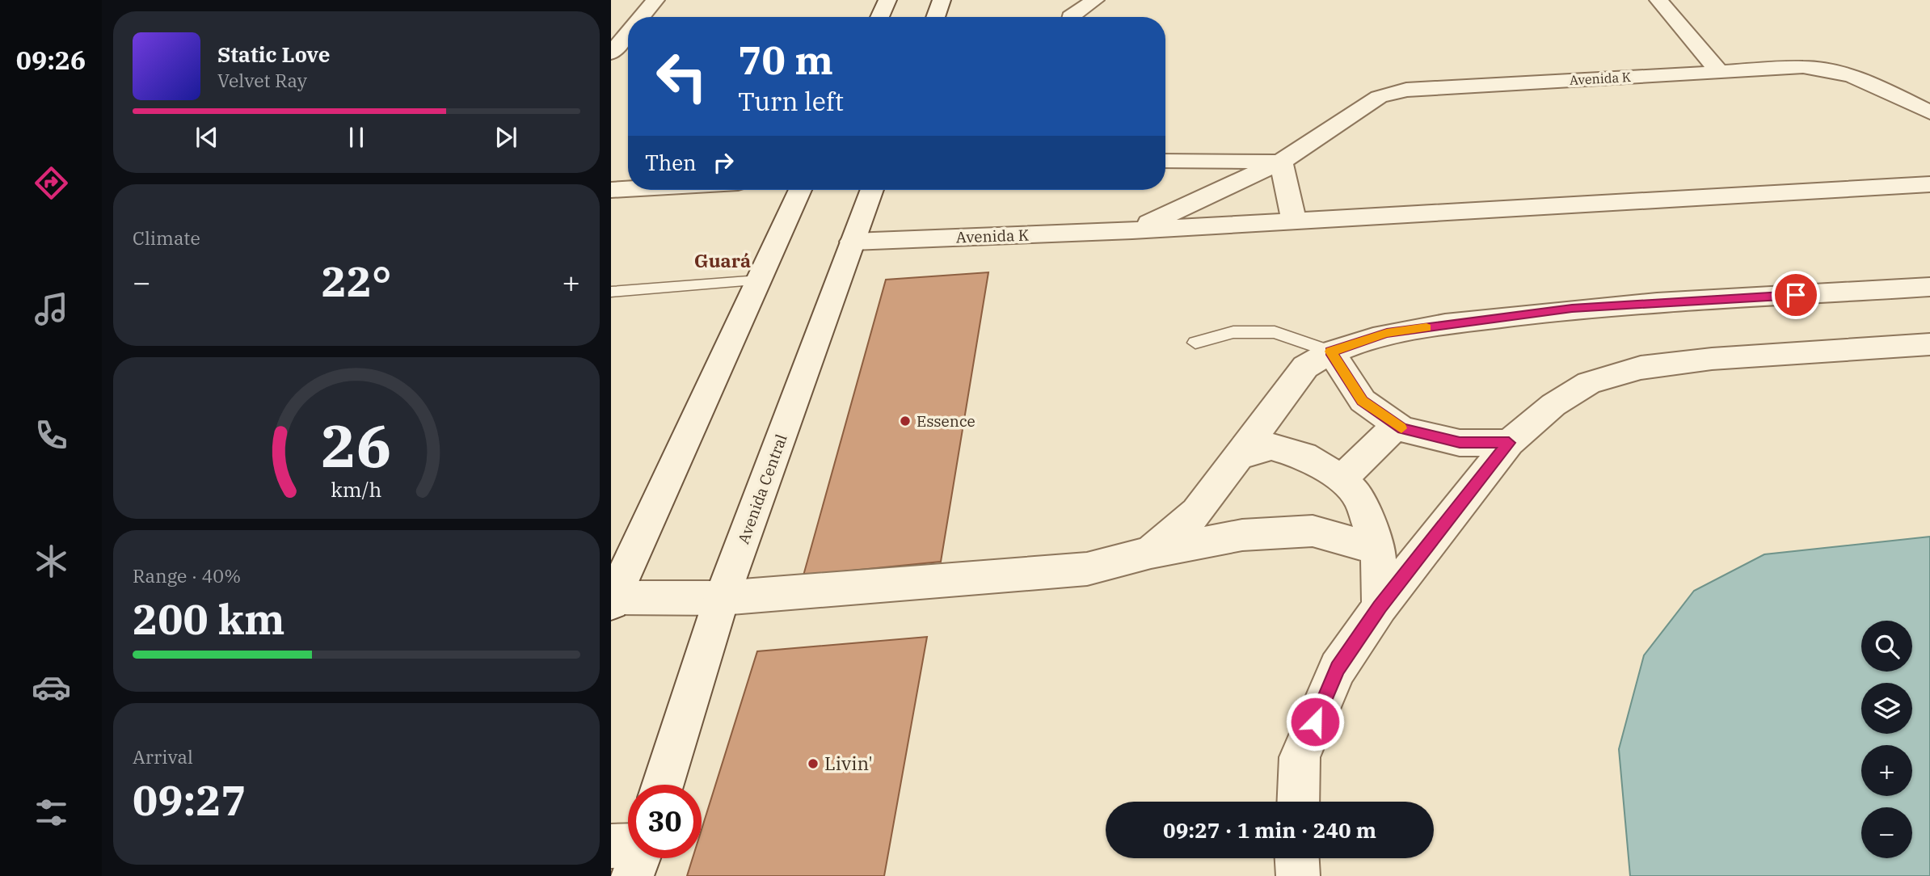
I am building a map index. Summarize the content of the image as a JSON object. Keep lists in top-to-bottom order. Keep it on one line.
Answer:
{"streets":{"street":["Avenida K","Avenida Central"]},"crossings":[["Avenida K","Avenida Central"]],"districts":["Guará"],"places":["Essence","Livin'"],"page":{"tabs":"09:26","turn":["70 m","Turn left"],"song":["Static Love","Velvet Ray"],"then":"Then","tile":["Climate",["Range · 40%","200 km"],["Arrival","09:27"]],"heat":["−","22°","+"],"map_buttons":["+","−"],"limit":"30","trip":"09:27 · 1 min · 240 m","gauge":["26","km/h"]}}
